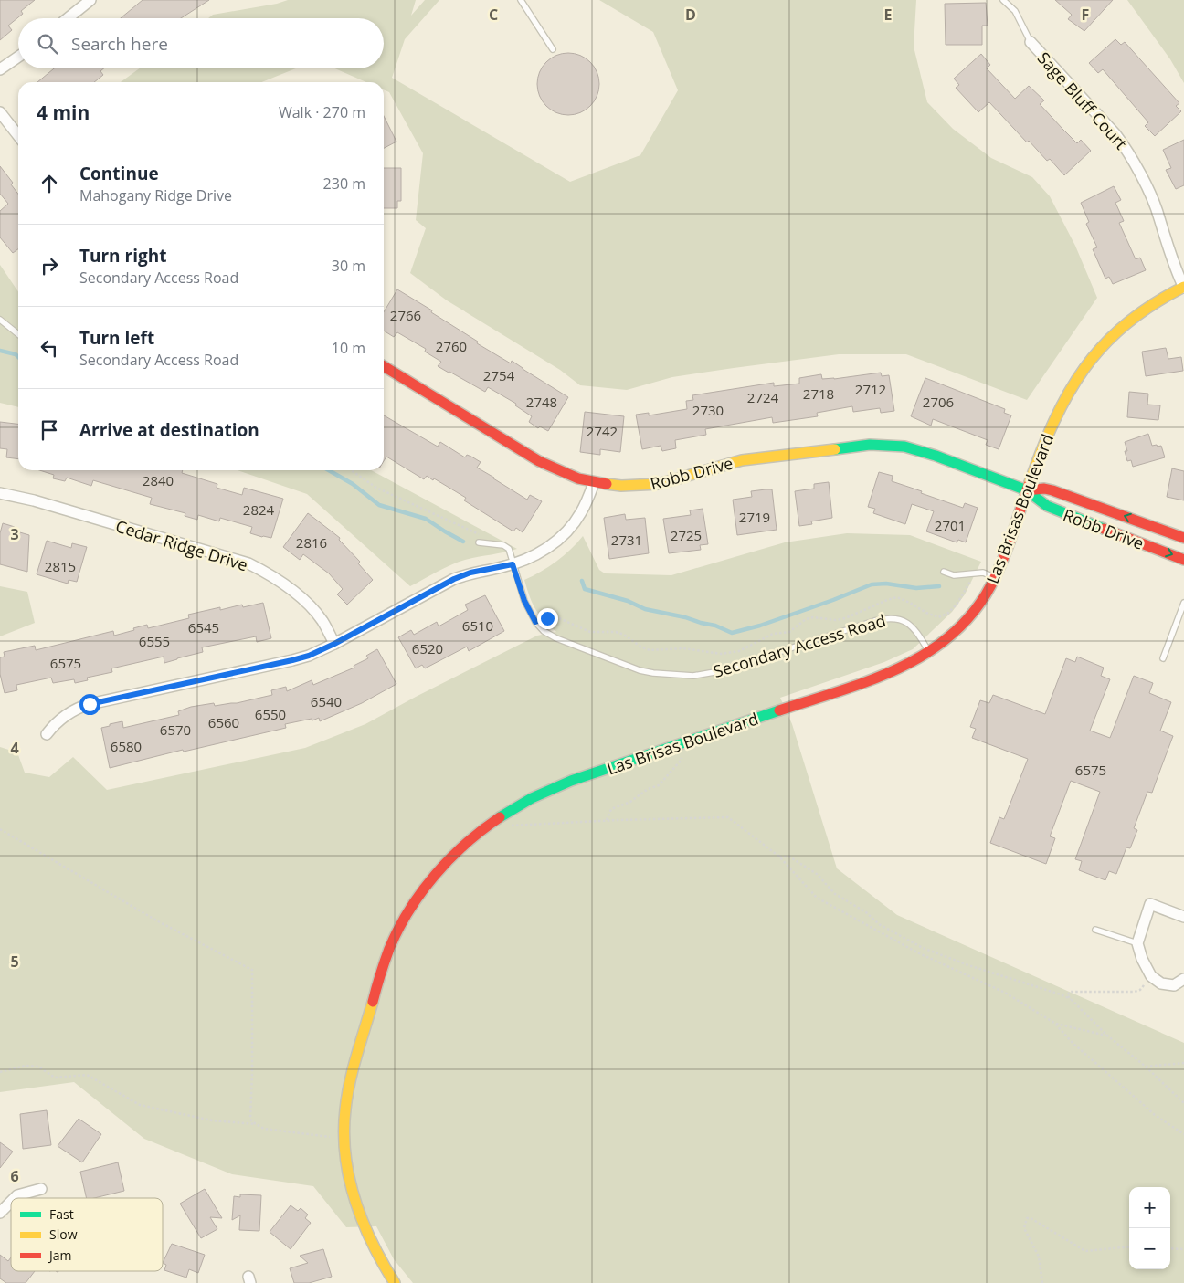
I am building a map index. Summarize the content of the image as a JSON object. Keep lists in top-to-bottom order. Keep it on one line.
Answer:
{"streets":{"street":["Sage Bluff Court","Robb Drive","Las Brisas Boulevard","Cedar Ridge Drive"],"lane":["Secondary Access Road"]},"crossings":[["Sage Bluff Court","Las Brisas Boulevard"],["Robb Drive","Las Brisas Boulevard"],["Las Brisas Boulevard","Secondary Access Road"]],"house_numbers":["2766","2760","2754","2712","2718","2724","2748","2706","2730","2742","2840","2824","2719","2701","2725","2731","2816","2815","6510","6545","6555","6520","6575","6540","6550","6560","6570","6580","6575"],"legend":["Fast","Slow","Jam"],"page":{"search":"Search here","heading":["4 min","Walk · 270 m"],"list":[["Continue","Mahogany Ridge Drive","230 m"],["Turn right","Secondary Access Road","30 m"],["Turn left","Secondary Access Road","10 m"],"Arrive at destination"],"map_buttons":["+","−"]},"grid":{"columns":["C","D","E","F"],"rows":["3","4","5","6"]}}
